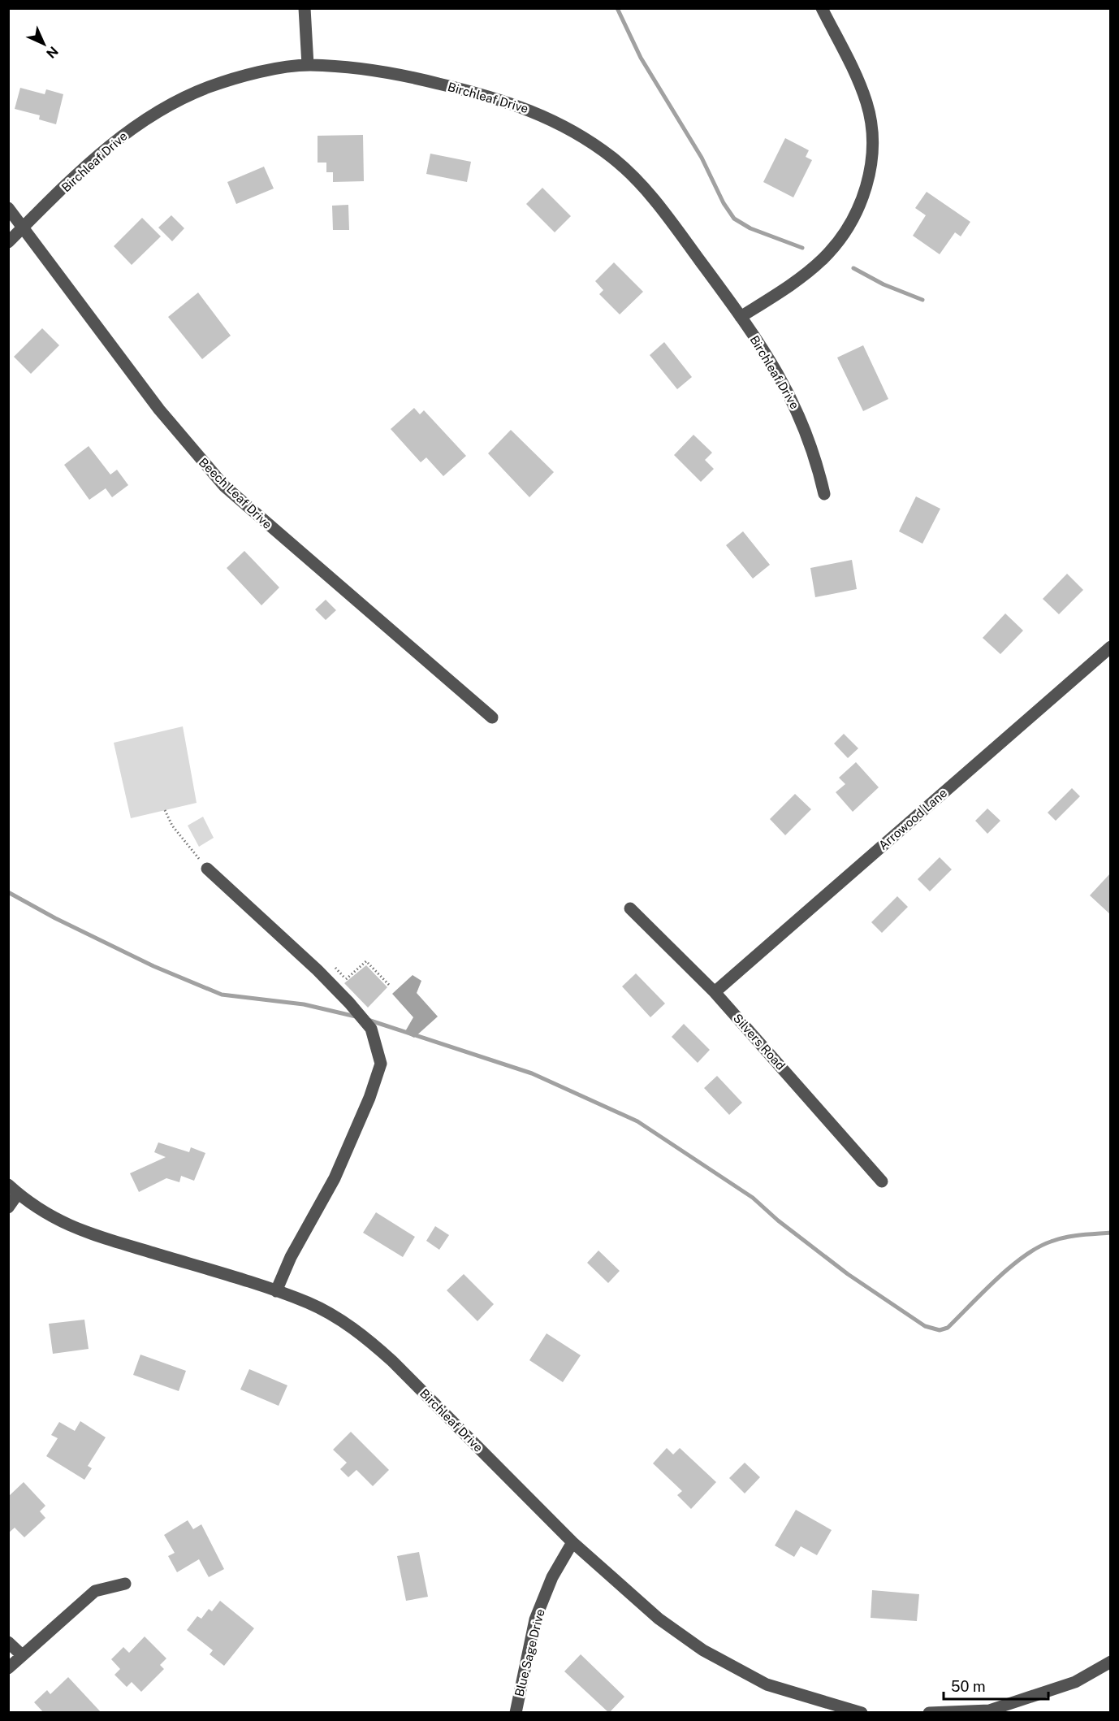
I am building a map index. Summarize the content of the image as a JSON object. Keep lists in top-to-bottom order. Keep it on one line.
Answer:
{"streets":{"street":["Birchleaf Drive","Beech Leaf Drive","Arrowood Lane","Silvers Road","Blue Sage Drive"]},"crossings":[["Birchleaf Drive","Beech Leaf Drive"],["Birchleaf Drive","Blue Sage Drive"],["Arrowood Lane","Silvers Road"]],"scale_bar":"50 m","north":"bottom right"}
